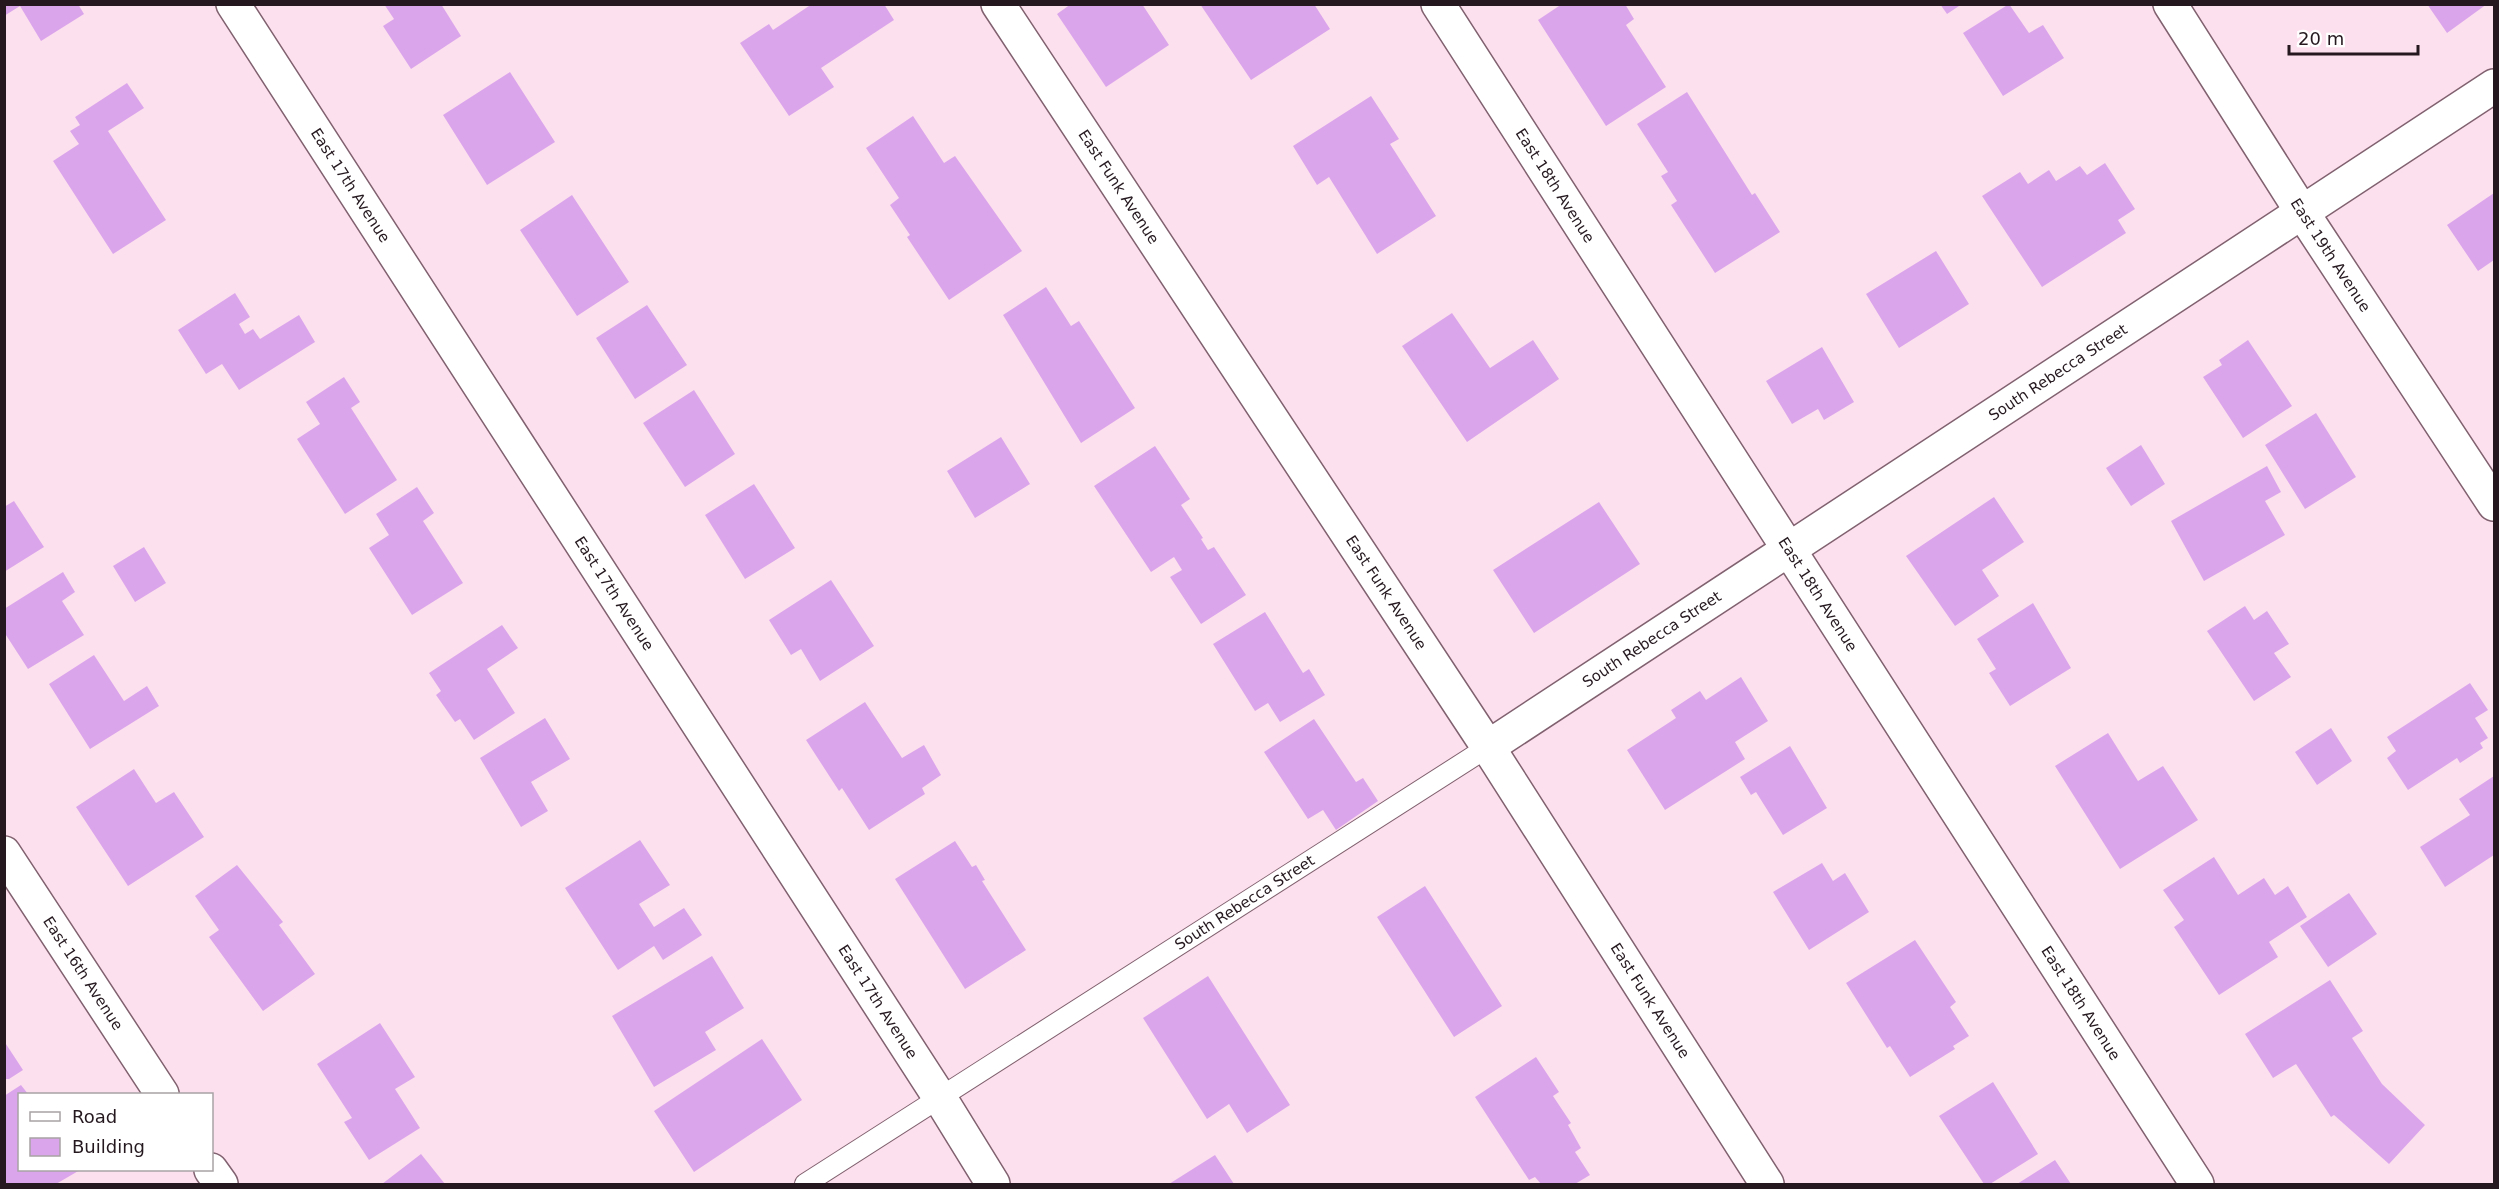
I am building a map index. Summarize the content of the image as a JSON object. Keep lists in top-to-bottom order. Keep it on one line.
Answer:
{"streets":{"street":["East 17th Avenue","East 18th Avenue","East Funk Avenue","East 19th Avenue","South Rebecca Street","East 16th Avenue"]},"crossings":[["East 17th Avenue","South Rebecca Street"],["East 18th Avenue","South Rebecca Street"],["East Funk Avenue","South Rebecca Street"],["East 19th Avenue","South Rebecca Street"]],"legend":["Road","Building"],"scale_bar":"20 m"}
